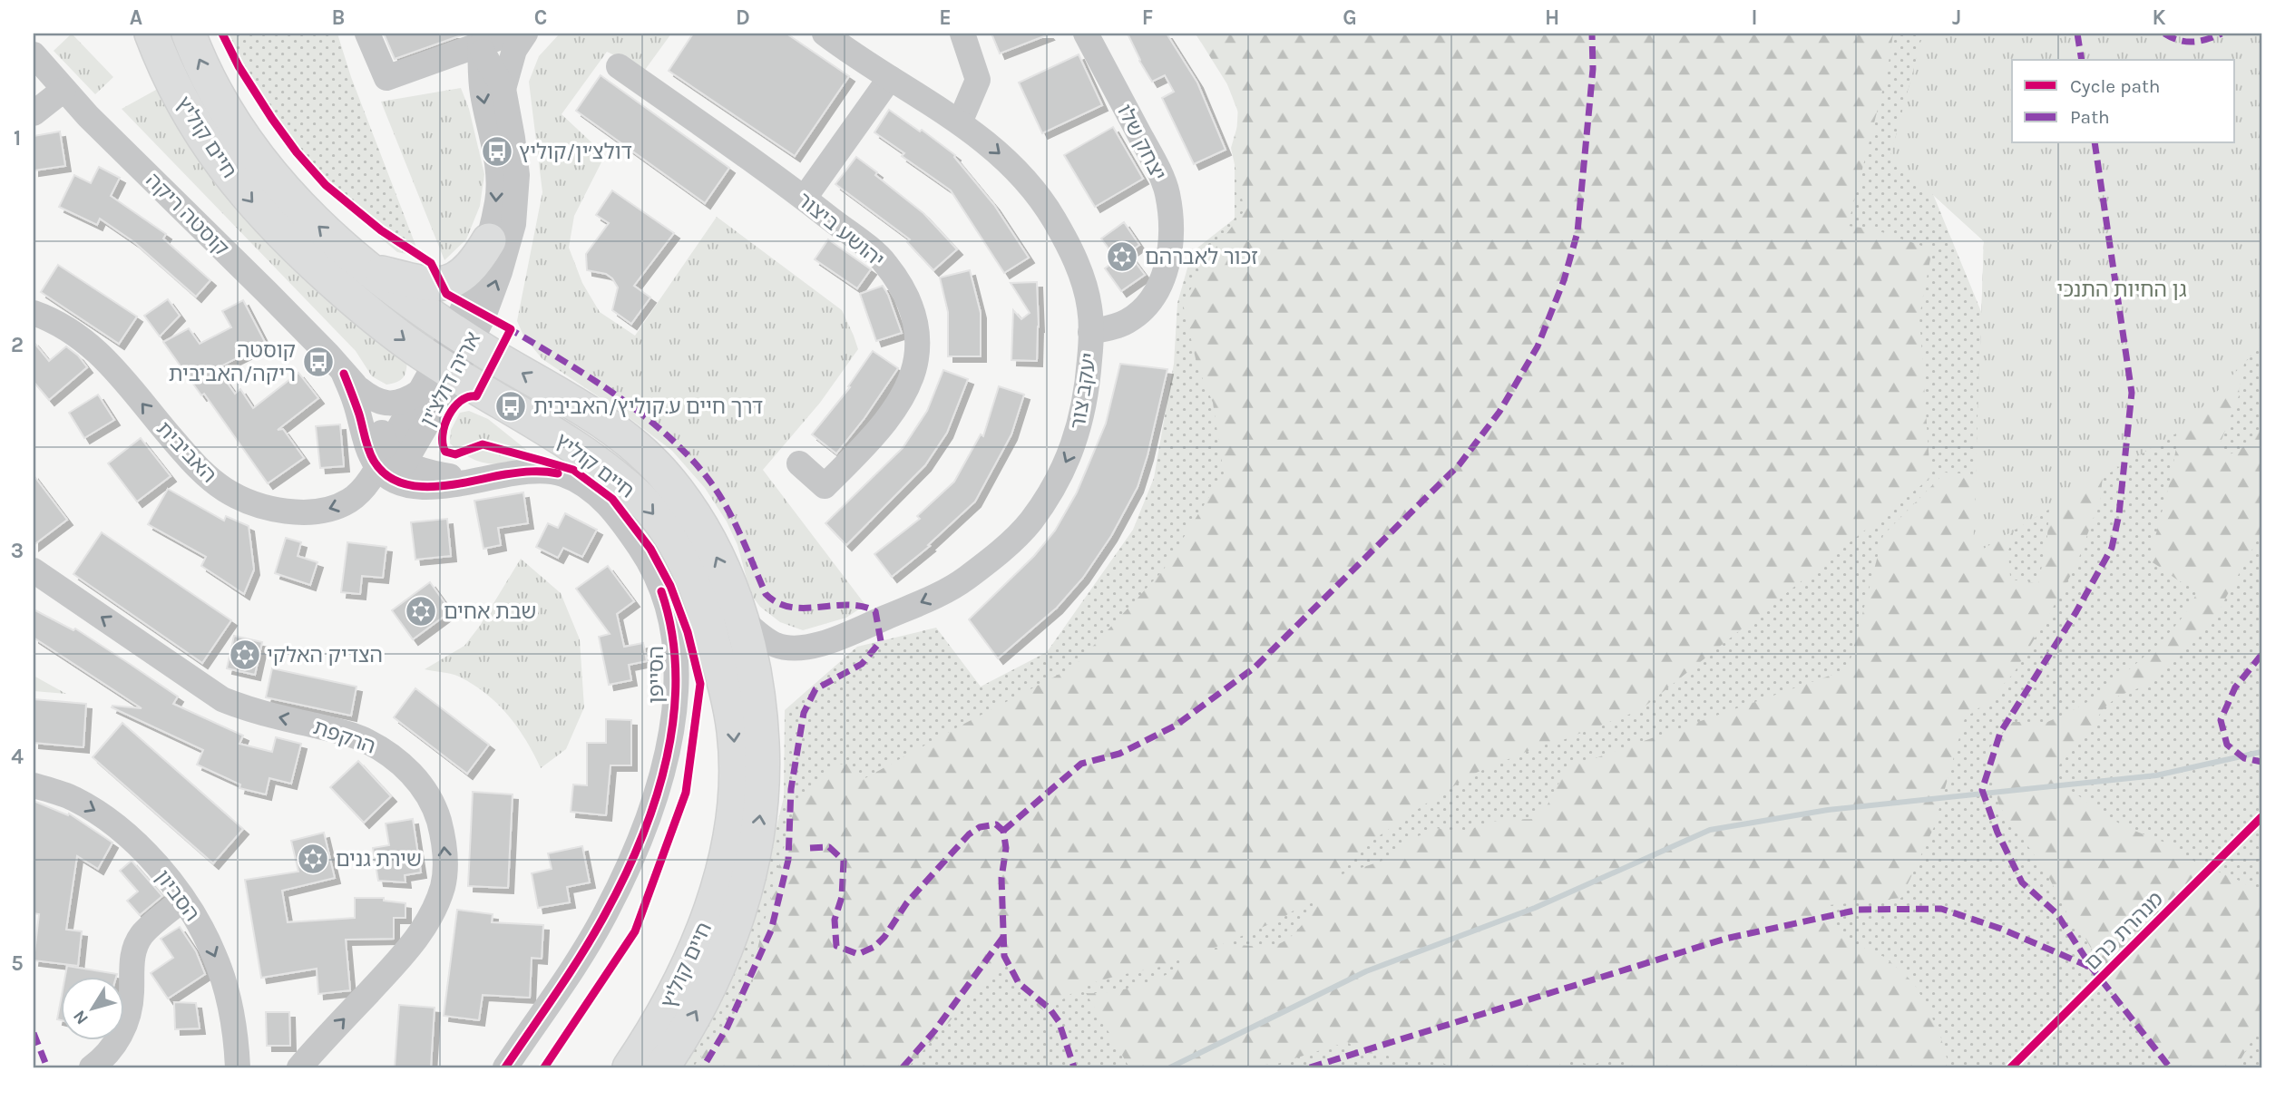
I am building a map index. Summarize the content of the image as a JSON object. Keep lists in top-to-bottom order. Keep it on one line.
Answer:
{"streets":{"main road":["חיים קוליץ"],"street":["יצחק שלו","קוסטה ריקה","יהושע ביצור","אריה דולצ'ין","יעקב צור","האביבית","הסייפן","הרקפת","הסביון"],"cycle path":["מנהרת כרם"]},"crossings":[["חיים קוליץ","אריה דולצ'ין"],["חיים קוליץ","יעקב צור"],["יצחק שלו","יעקב צור"],["קוסטה ריקה","אריה דולצ'ין"],["קוסטה ריקה","האביבית"],["קוסטה ריקה","הסייפן"],["אריה דולצ'ין","האביבית"],["אריה דולצ'ין","הסייפן"],["האביבית","הסייפן"]],"one_way":["האביבית","הסביון"],"parks":["גן החיות התנכי"],"places":{"bus stop":["דולצ׳ין/קוליץ","קוסטה ריקה/האביבית","דרך חיים ע.קוליץ/האביבית"],"synagogue":["זכור לאברהם","שבת אחים","הצדיק האלקי","שירת גנים"]},"legend":["Cycle path","Path"],"north":"bottom left","grid":{"columns":["A","B","C","D","E","F","G","H","I","J","K"],"rows":["1","2","3","4","5"]}}
